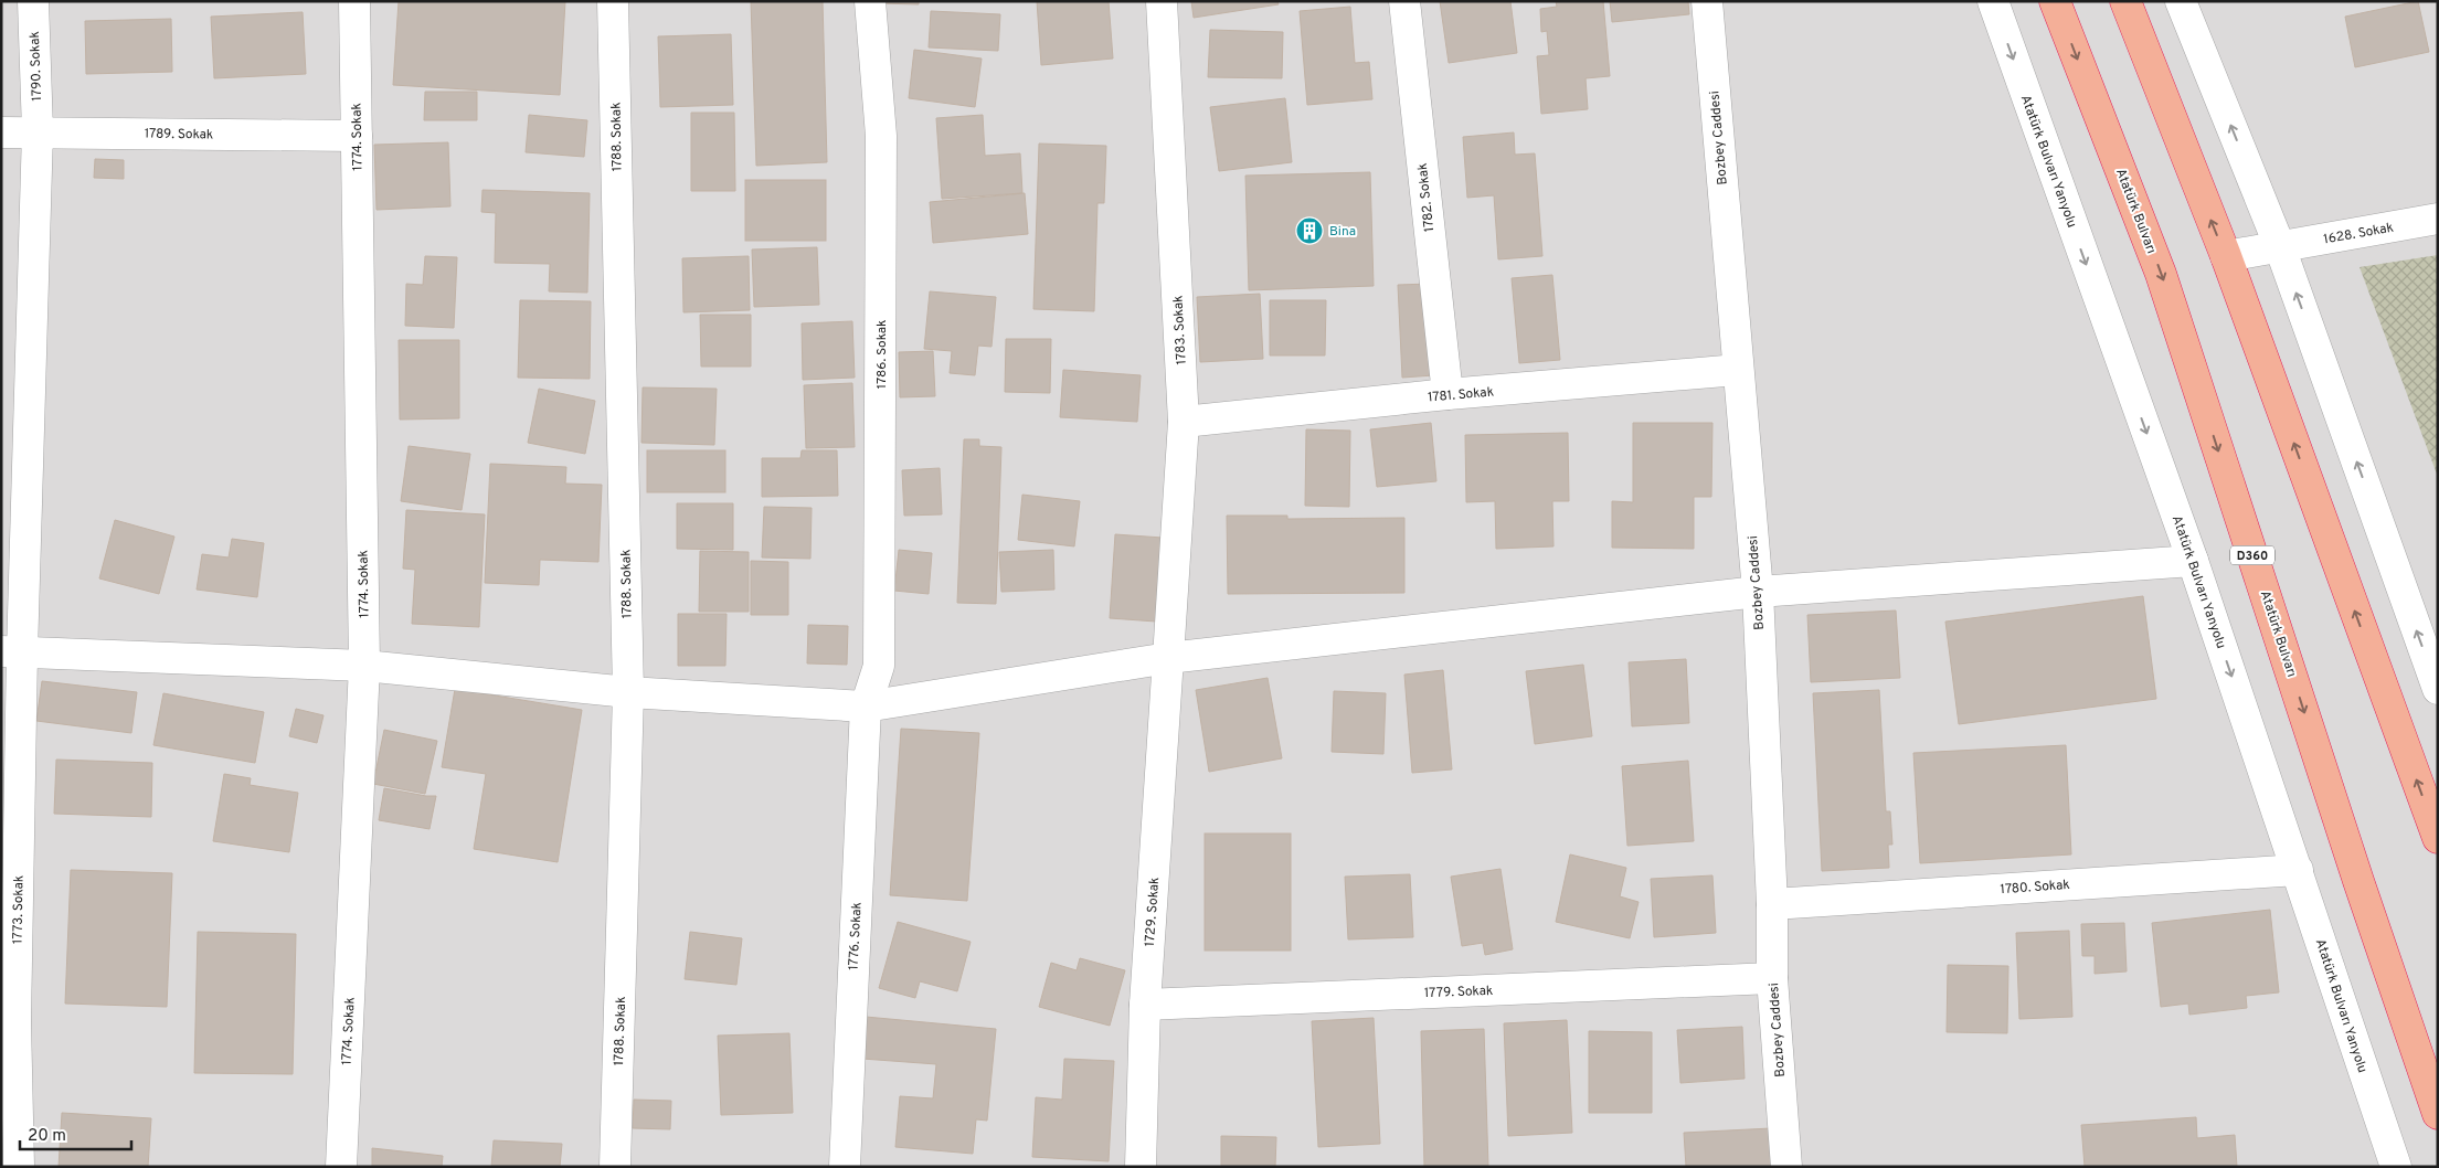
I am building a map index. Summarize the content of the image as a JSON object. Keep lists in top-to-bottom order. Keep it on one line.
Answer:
{"streets":{"highway":["Atatürk Bulvarı","D360"],"street":["1790. Sokak","1789. Sokak","1774. Sokak","1788. Sokak","Bozbey Caddesi","Atatürk Bulvarı Yanyolu","1782. Sokak","1628. Sokak","1783. Sokak","1786. Sokak","1781. Sokak","1780. Sokak","1773. Sokak","1729. Sokak","1776. Sokak","1779. Sokak"]},"crossings":[["1790. Sokak","1789. Sokak"],["1790. Sokak","1773. Sokak"],["1789. Sokak","1774. Sokak"],["Bozbey Caddesi","1781. Sokak"],["Bozbey Caddesi","1780. Sokak"],["Bozbey Caddesi","1779. Sokak"],["Atatürk Bulvarı Yanyolu","1780. Sokak"],["1782. Sokak","1781. Sokak"],["1783. Sokak","1781. Sokak"],["1783. Sokak","1729. Sokak"],["1786. Sokak","1776. Sokak"],["1729. Sokak","1779. Sokak"]],"places":{"building":["Bina"]},"scale_bar":"20 m"}
